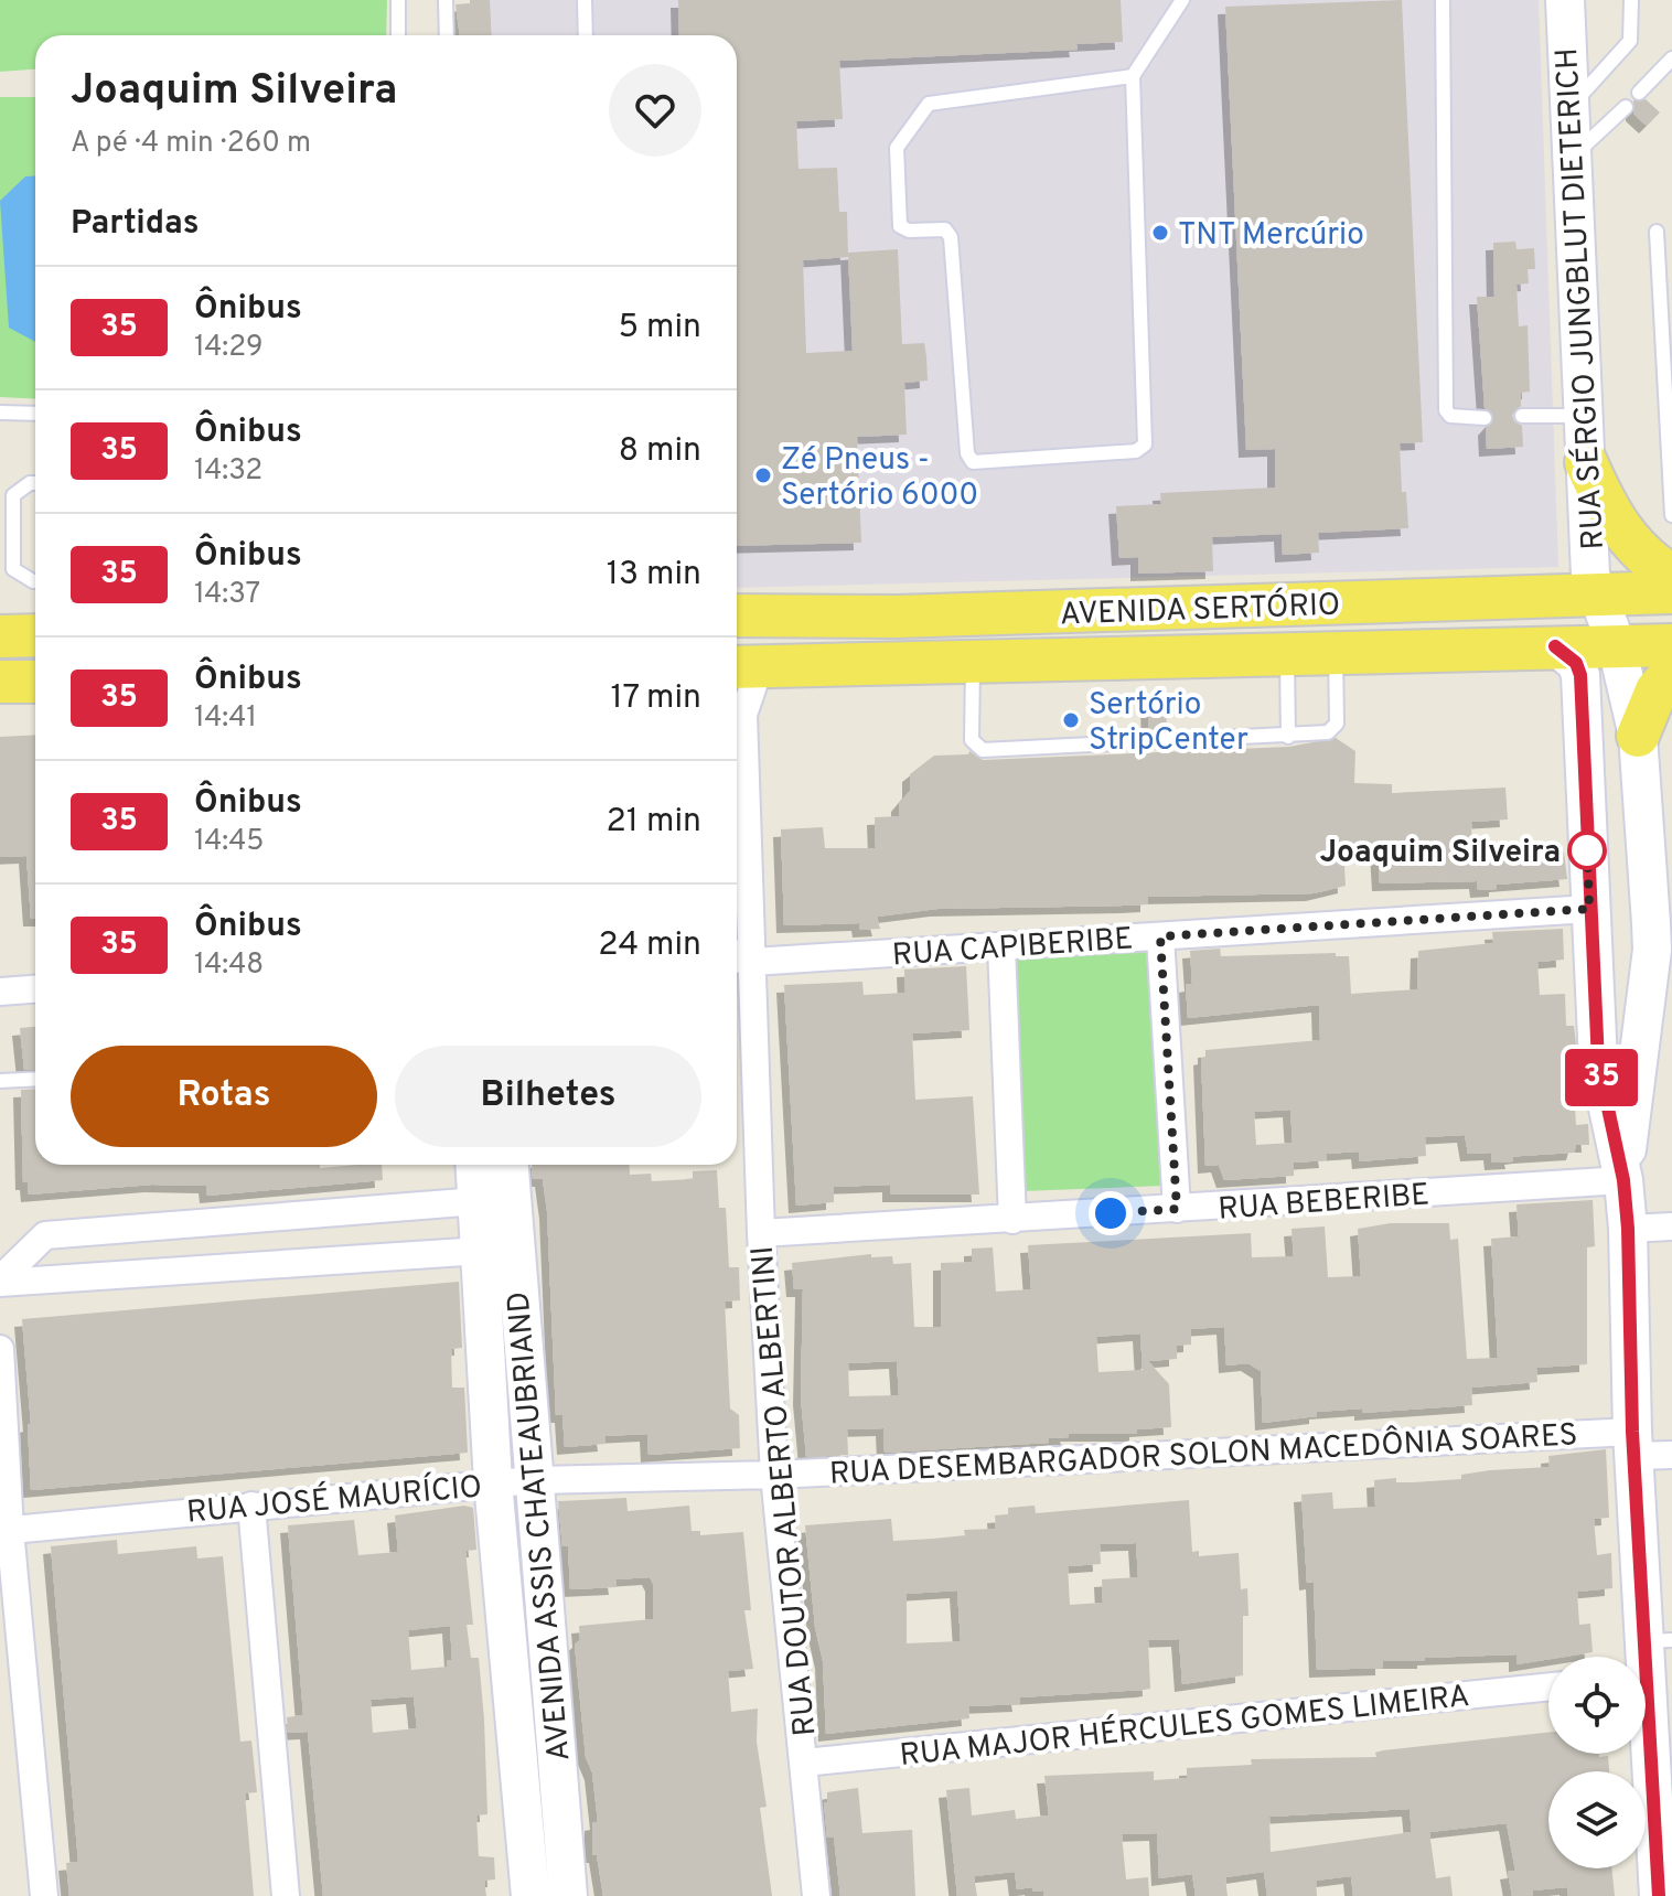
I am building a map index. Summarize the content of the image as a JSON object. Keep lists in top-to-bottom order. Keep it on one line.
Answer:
{"streets":{"main road":["AVENIDA SERTÓRIO"],"street":["RUA SÉRGIO JUNGBLUT DIETERICH","RUA CAPIBERIBE","RUA BEBERIBE","RUA DESEMBARGADOR SOLON MACEDÔNIA SOARES","RUA DOUTOR ALBERTO ALBERTINI","RUA JOSÉ MAURÍCIO","AVENIDA ASSIS CHATEAUBRIAND","RUA MAJOR HÉRCULES GOMES LIMEIRA"]},"crossings":[["RUA SÉRGIO JUNGBLUT DIETERICH","AVENIDA SERTÓRIO"],["RUA SÉRGIO JUNGBLUT DIETERICH","RUA BEBERIBE"],["AVENIDA SERTÓRIO","RUA DOUTOR ALBERTO ALBERTINI"],["RUA CAPIBERIBE","RUA DOUTOR ALBERTO ALBERTINI"],["RUA BEBERIBE","RUA DOUTOR ALBERTO ALBERTINI"],["RUA DESEMBARGADOR SOLON MACEDÔNIA SOARES","RUA DOUTOR ALBERTO ALBERTINI"],["RUA DESEMBARGADOR SOLON MACEDÔNIA SOARES","RUA JOSÉ MAURÍCIO"],["RUA DOUTOR ALBERTO ALBERTINI","RUA JOSÉ MAURÍCIO"],["RUA DOUTOR ALBERTO ALBERTINI","RUA MAJOR HÉRCULES GOMES LIMEIRA"],["RUA JOSÉ MAURÍCIO","AVENIDA ASSIS CHATEAUBRIAND"]],"places":["TNT Mercúrio","Zé Pneus - Sertório 6000","Sertório StripCenter","Joaquim Silveira"],"lines":["bus line 35"],"page":{"on_map":"35","heading":[["Joaquim Silveira","A pé · 4 min · 260 m"],"Partidas"],"list":[{"mark":"35","name":"Ônibus","note":"14:29","value":"5 min"},{"mark":"35","name":"Ônibus","note":"14:32","value":"8 min"},{"mark":"35","name":"Ônibus","note":"14:37","value":"13 min"},{"mark":"35","name":"Ônibus","note":"14:41","value":"17 min"},{"mark":"35","name":"Ônibus","note":"14:45","value":"21 min"},{"mark":"35","name":"Ônibus","note":"14:48","value":"24 min"}],"buttons":["Rotas","Bilhetes"]}}
